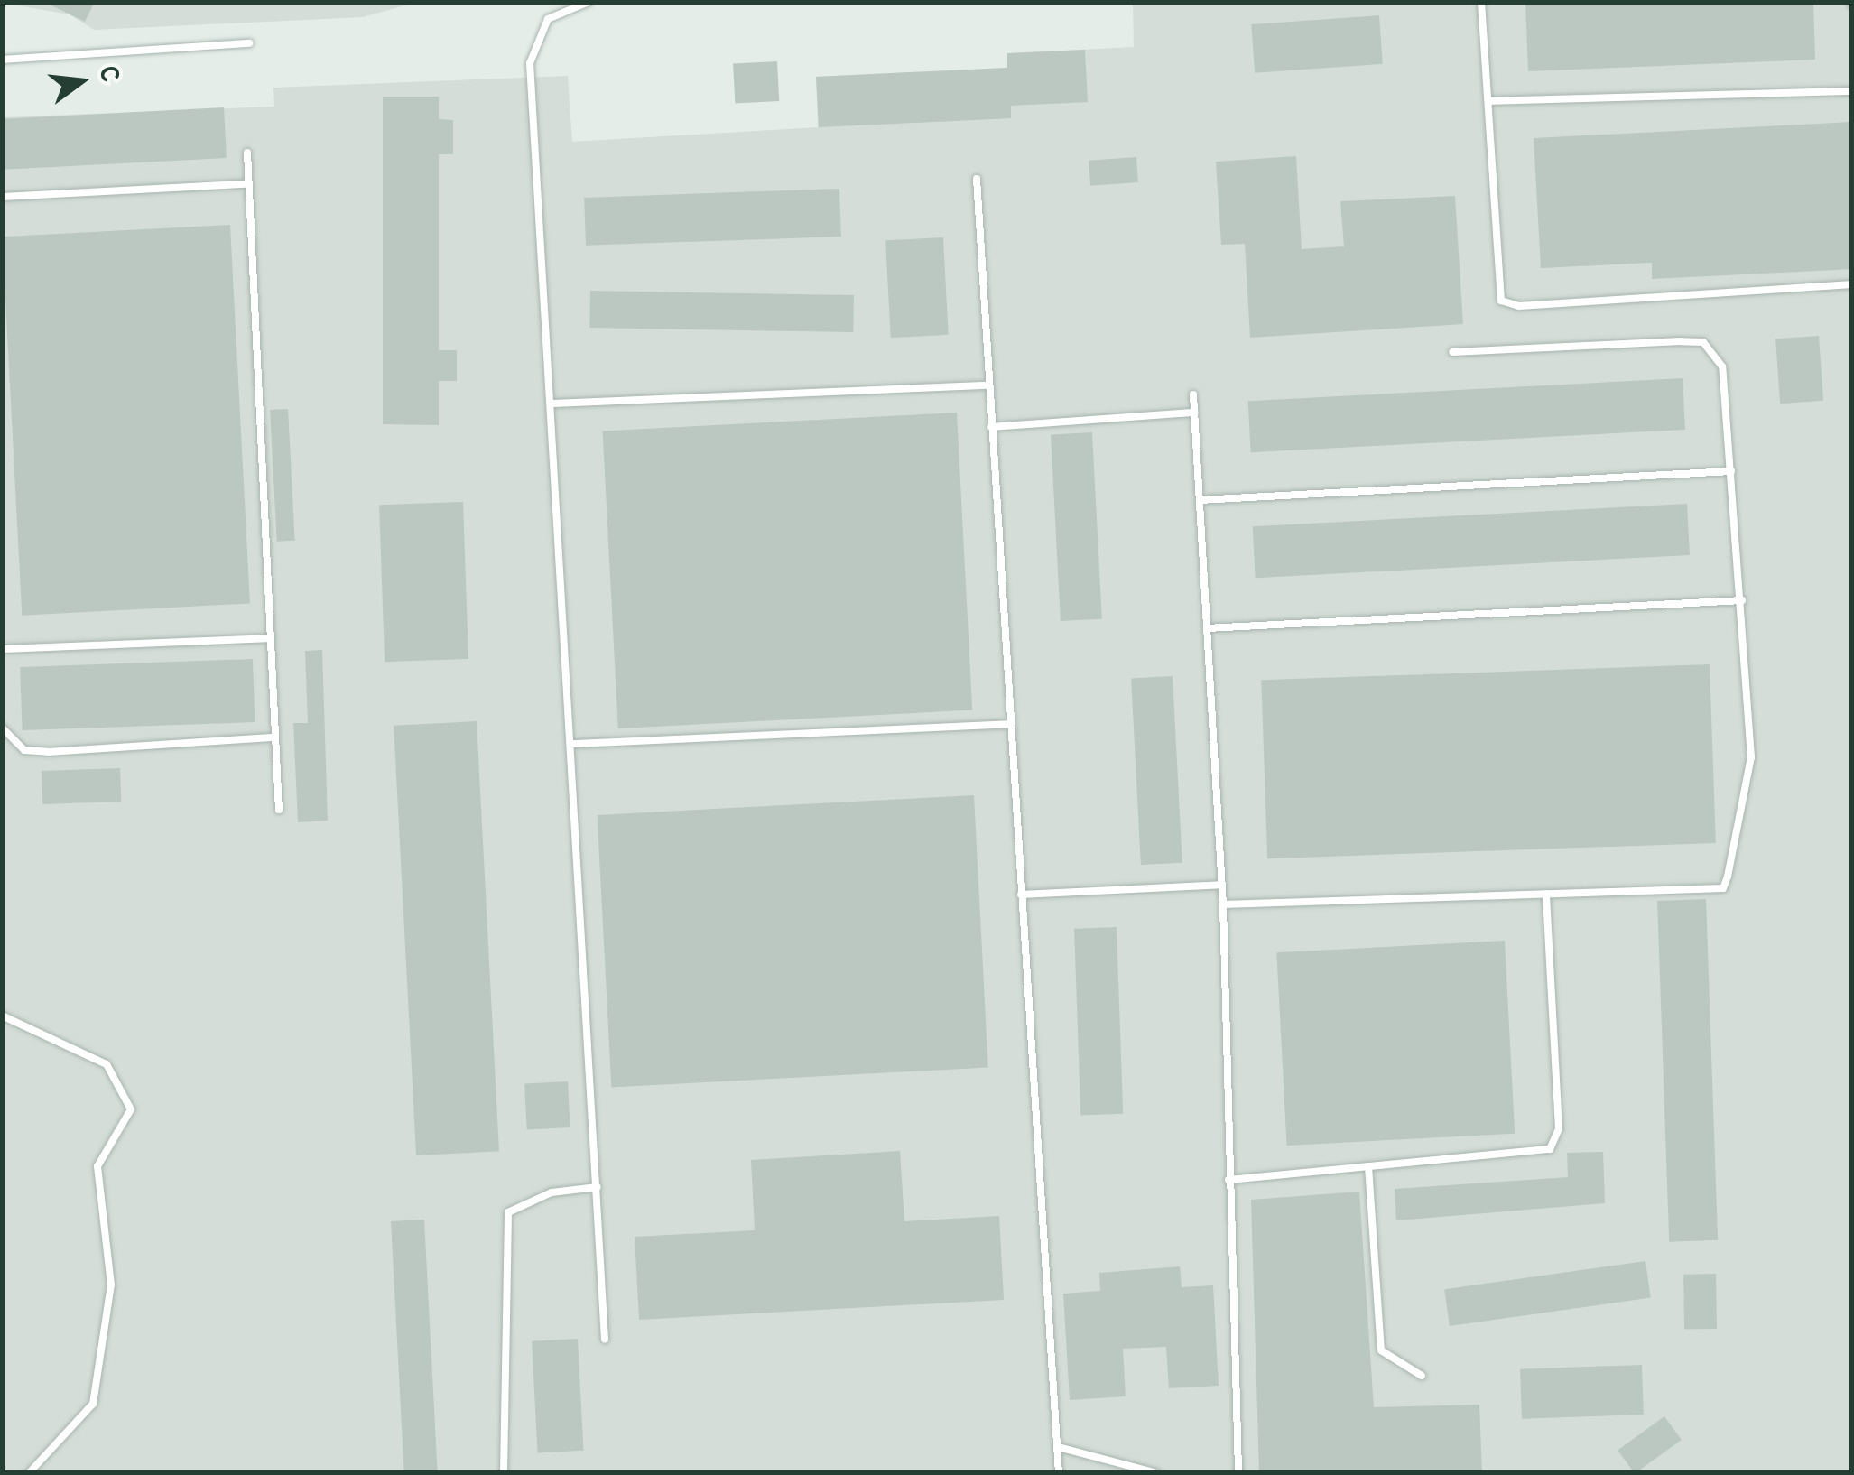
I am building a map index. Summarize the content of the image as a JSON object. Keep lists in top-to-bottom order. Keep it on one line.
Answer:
{"north":"right"}
